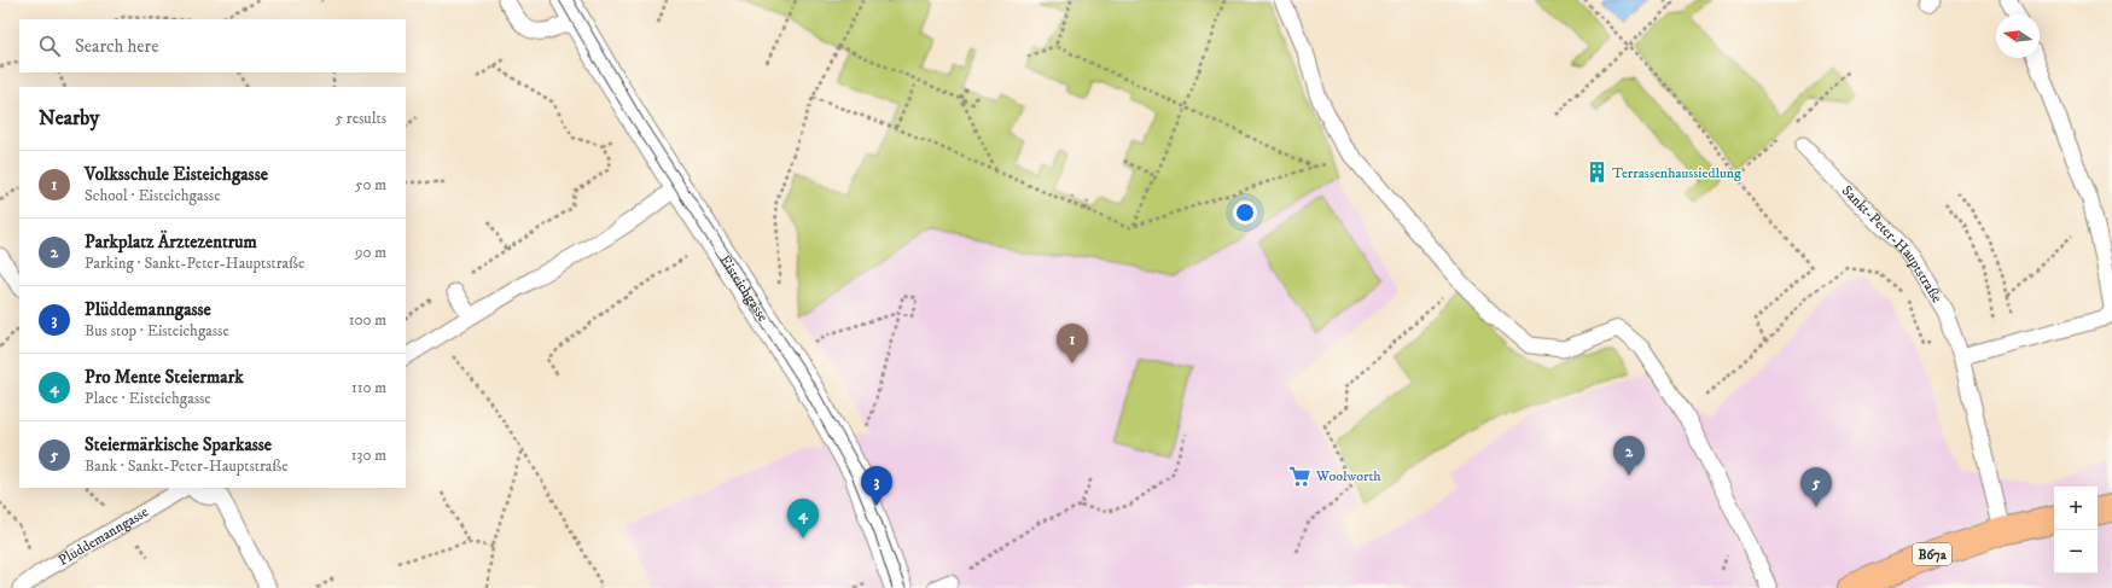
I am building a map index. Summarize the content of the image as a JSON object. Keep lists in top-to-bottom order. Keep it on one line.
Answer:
{"streets":{"main road":["B67a"],"street":["Eisteichgasse"],"lane":["Sankt-Peter-Hauptstraße","Plüddemanngasse"]},"crossings":[["Sankt-Peter-Hauptstraße","B67a"]],"places":{"building":["Terrassenhaussiedlung"],"supermarket":["Woolworth"]},"north":"left","page":{"search":"Search here","heading":["Nearby","5 results"],"list":[{"mark":"1","name":"Volksschule Eisteichgasse","note":"School · Eisteichgasse","value":"50 m"},{"mark":"2","name":"Parkplatz Ärztezentrum","note":"Parking · Sankt-Peter-Hauptstraße","value":"90 m"},{"mark":"3","name":"Plüddemanngasse","note":"Bus stop · Eisteichgasse","value":"100 m"},{"mark":"4","name":"Pro Mente Steiermark","note":"Place · Eisteichgasse","value":"110 m"},{"mark":"5","name":"Steiermärkische Sparkasse","note":"Bank · Sankt-Peter-Hauptstraße","value":"130 m"}],"pins":["1","2","3","5","4"],"map_buttons":["+","−"]}}
